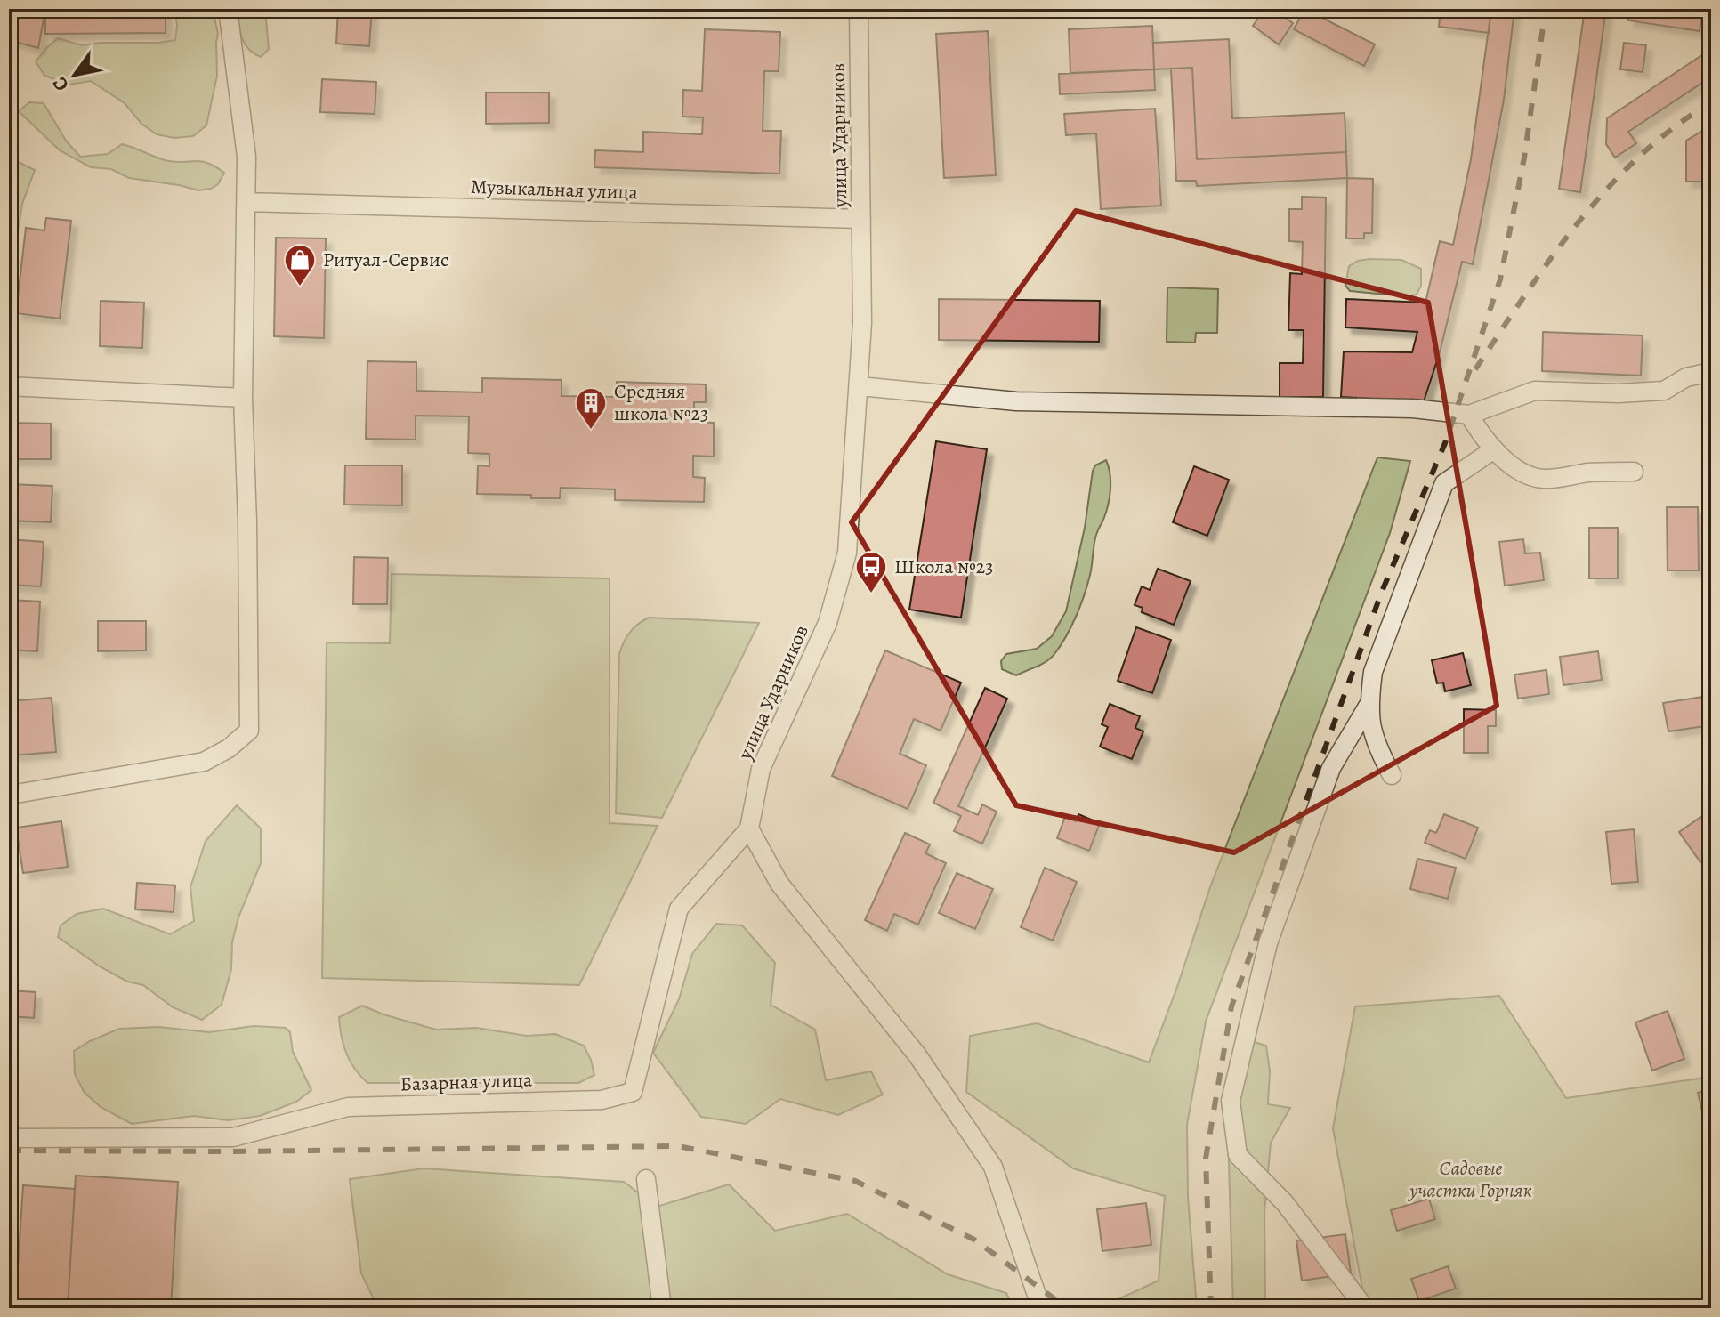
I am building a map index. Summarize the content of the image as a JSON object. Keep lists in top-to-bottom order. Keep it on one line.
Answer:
{"streets":{"street":["улица Ударников","Музыкальная улица","Базарная улица"]},"crossings":[["улица Ударников","Музыкальная улица"],["улица Ударников","Базарная улица"]],"parks":["Садовые участки Горняк"],"places":{"shop":["Ритуал-Сервис"],"building":["Средняя школа №23"],"bus stop":["Школа №23"]},"north":"bottom left"}
